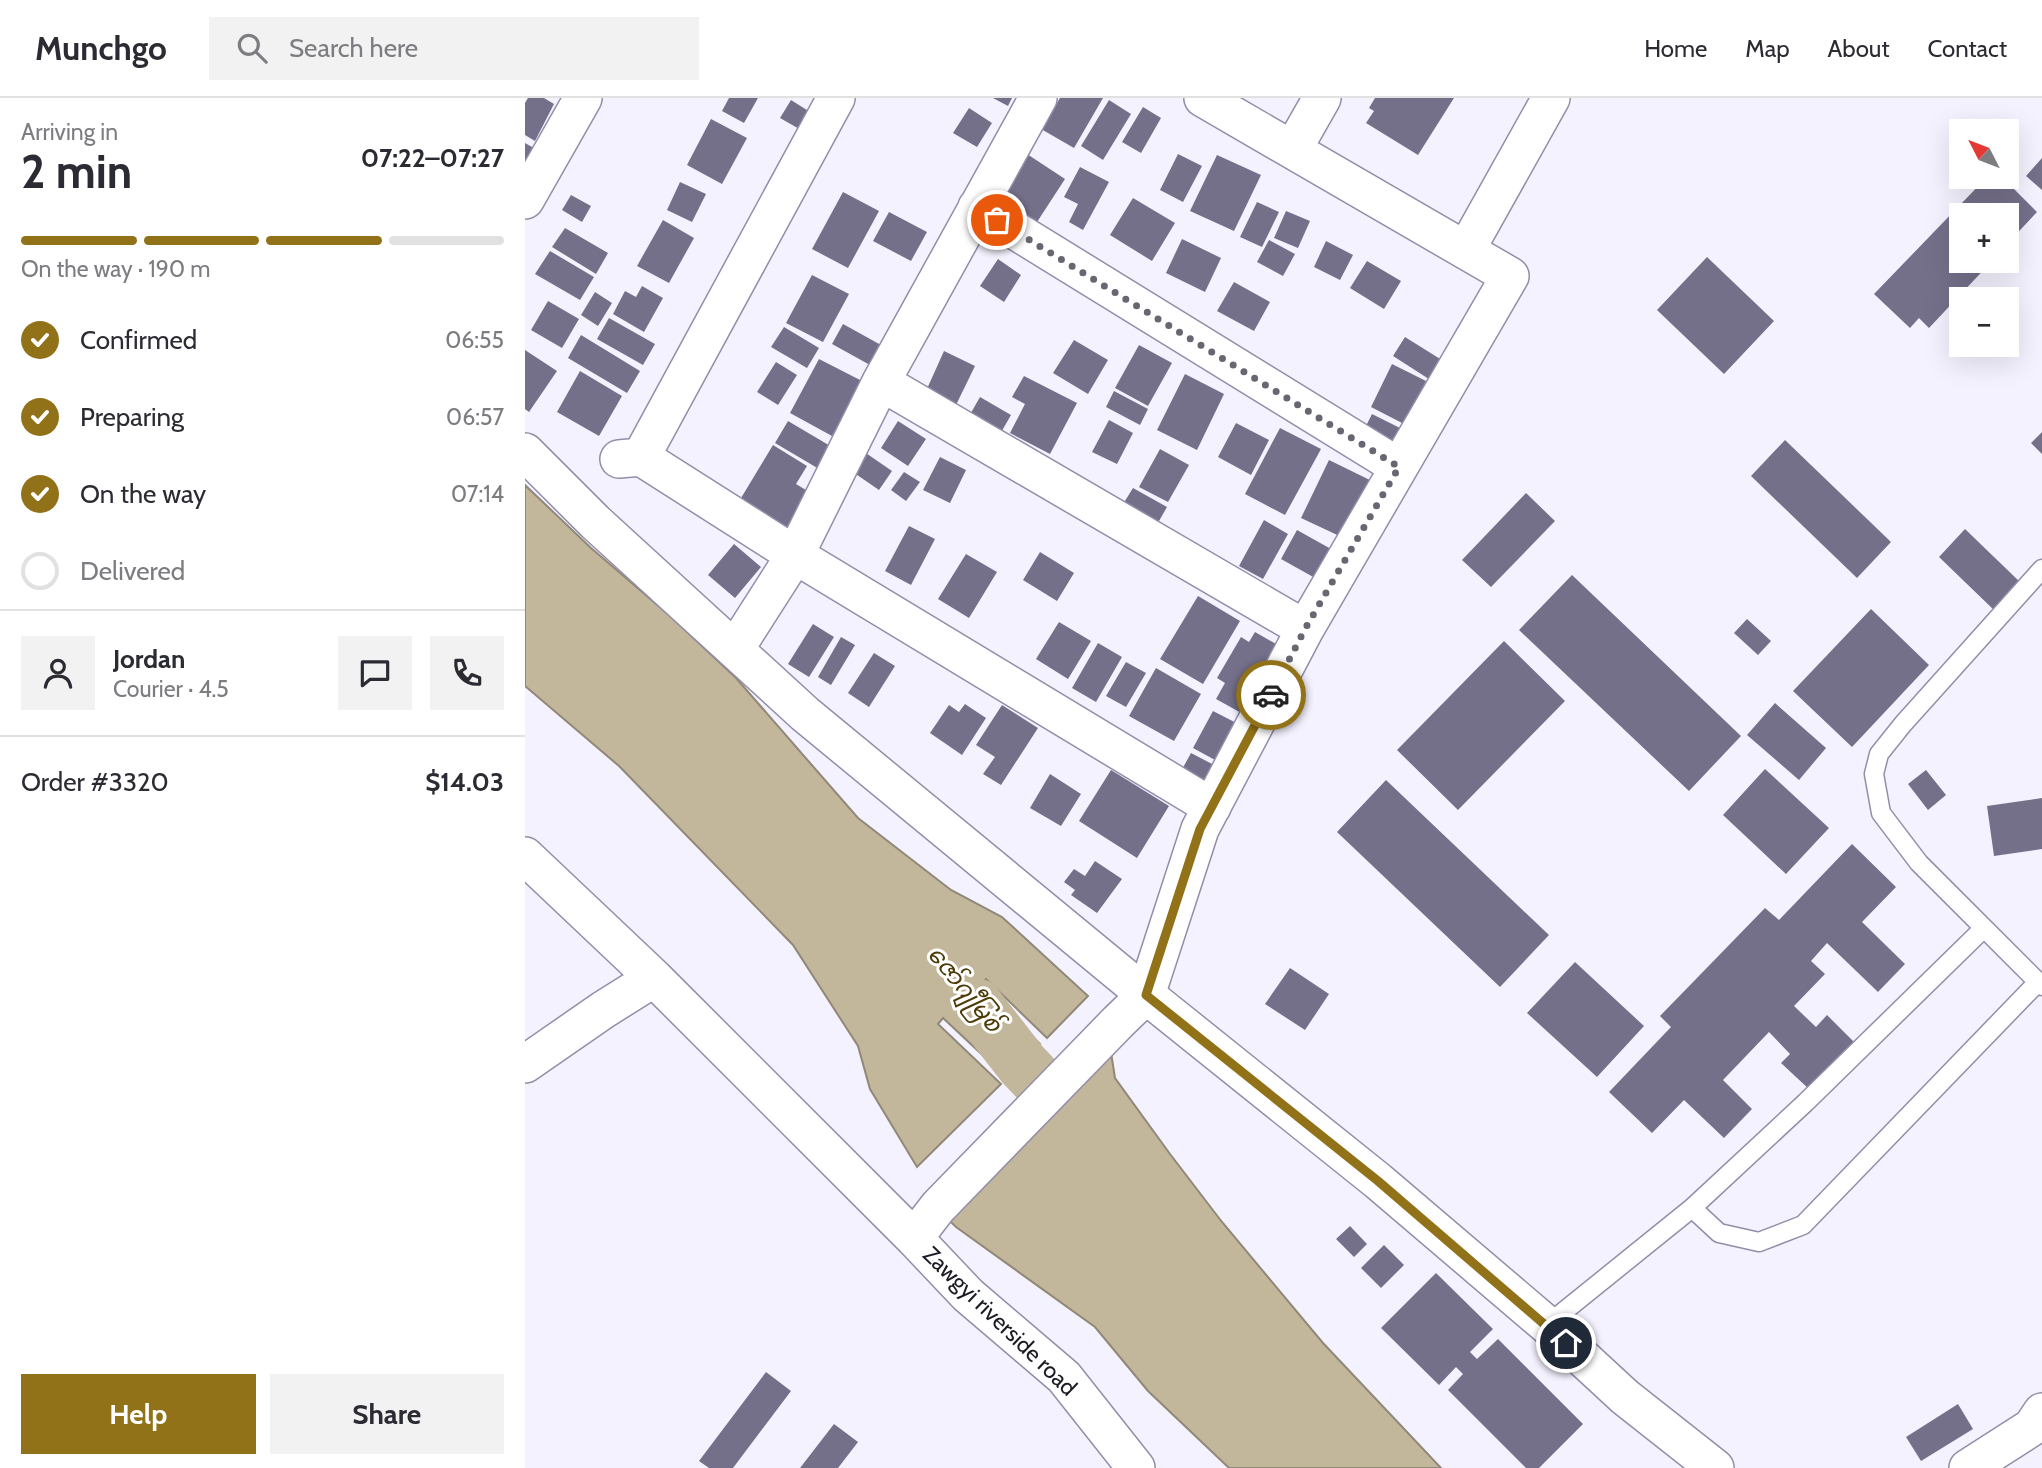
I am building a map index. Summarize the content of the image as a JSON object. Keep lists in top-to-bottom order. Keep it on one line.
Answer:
{"streets":{"street":["Zawgyi riverside road"]},"water":["ဇော်ဂျီမြစ်"],"north":"top left","page":{"header":"Munchgo","search":"Search here","nav":["Home","Map","About","Contact"],"heading":["2 min","Arriving in","07:22–07:27"],"panel":["Jordan","Courier · 4.5","Order #3320","$14.03"],"map_buttons":["+","−"],"bar":"On the way · 190 m","list":[["Confirmed","06:55"],["Preparing","06:57"],["On the way","07:14"],"Delivered"],"buttons":["Help","Share"]}}
